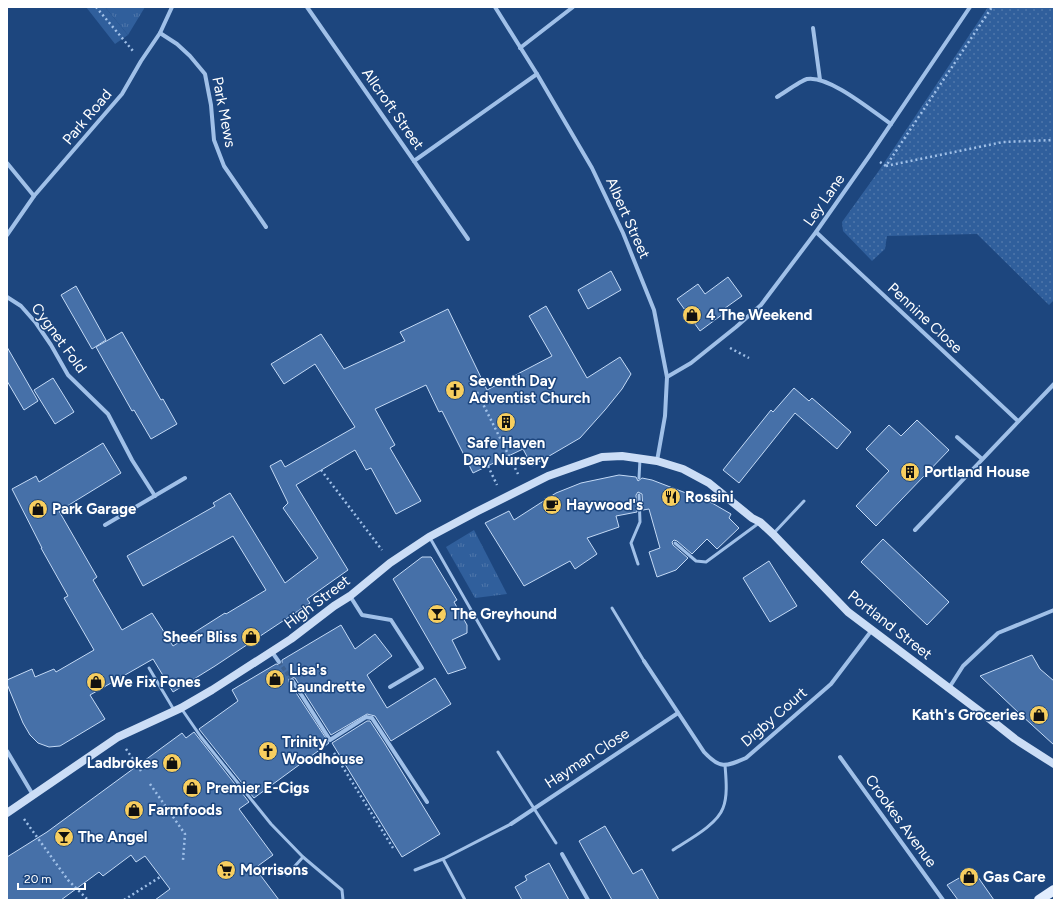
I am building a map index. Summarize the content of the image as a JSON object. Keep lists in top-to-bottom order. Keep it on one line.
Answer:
{"streets":{"street":["Allcroft Street","Park Mews","Park Road","Ley Lane","Albert Street","Pennine Close","Cygnet Fold","High Street","Portland Street","Digby Court","Hayman Close","Crookes Avenue"]},"crossings":[["Allcroft Street","Albert Street"],["Park Mews","Park Road"],["Ley Lane","Albert Street"],["Ley Lane","Pennine Close"],["Albert Street","High Street"],["Albert Street","Portland Street"],["High Street","Portland Street"],["Portland Street","Digby Court"]],"places":{"shop":["4 The Weekend","Park Garage","Sheer Bliss","Lisa's Laundrette","We Fix Fones","Kath's Groceries","Ladbrokes","Premier E-Cigs","Farmfoods","Gas Care"],"church":["Seventh Day Adventist Church","Trinity Woodhouse"],"building":["Safe Haven Day Nursery","Portland House"],"restaurant":["Rossini"],"cafe":["Haywood's"],"bar":["The Greyhound","The Angel"],"supermarket":["Morrisons"]},"scale_bar":"20 m"}
